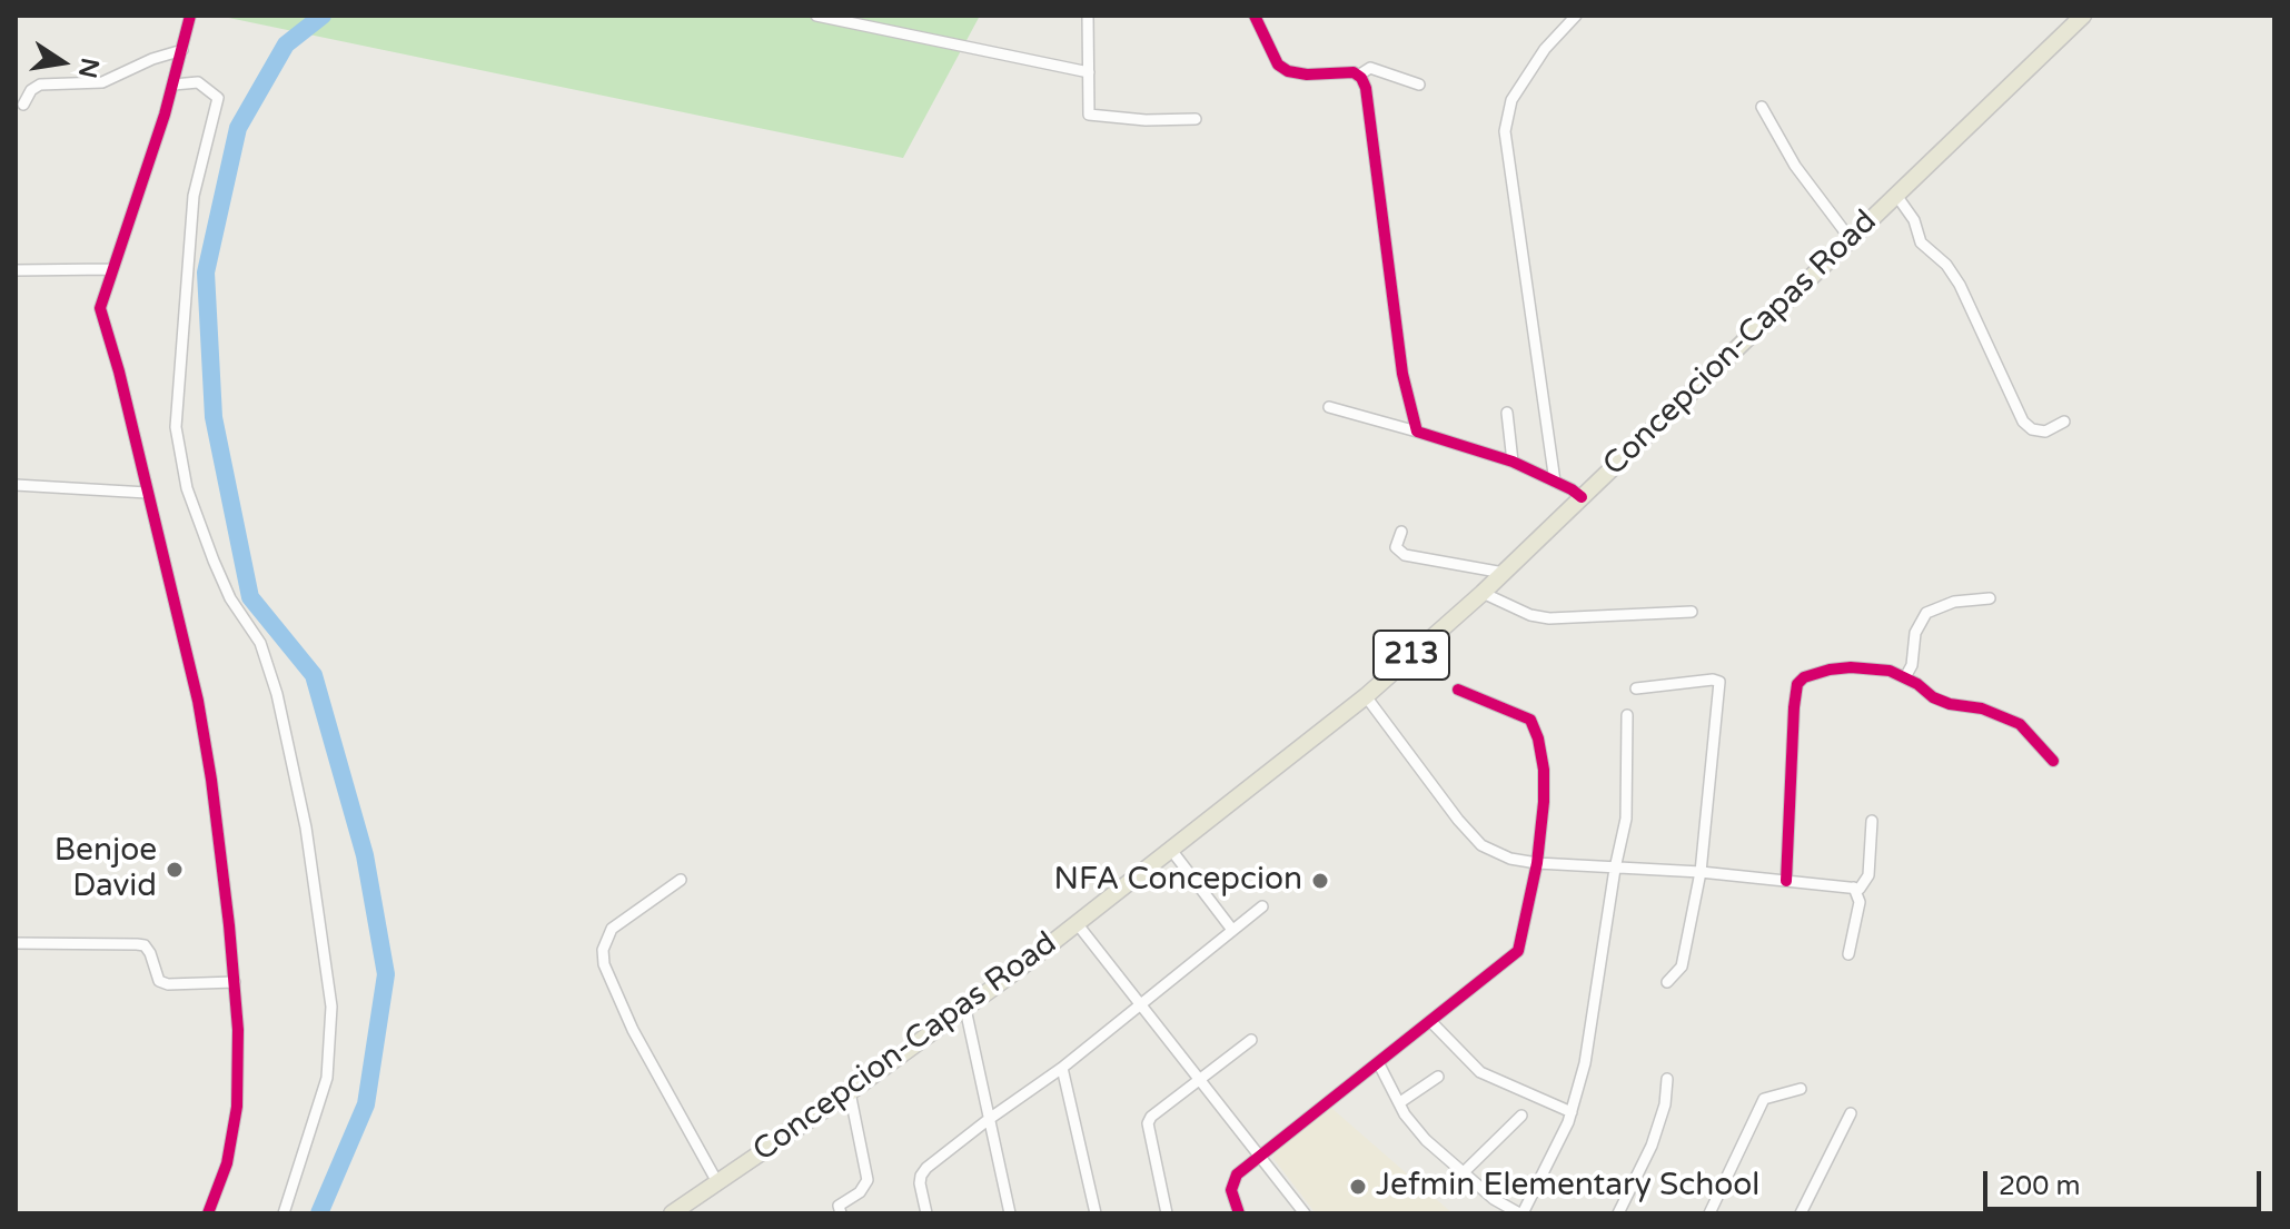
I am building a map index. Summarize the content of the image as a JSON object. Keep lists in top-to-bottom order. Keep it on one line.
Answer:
{"streets":{"main road":["Concepcion-Capas Road","213"]},"places":["Benjoe David","NFA Concepcion","Jefmin Elementary School"],"scale_bar":"200 m","north":"right"}
